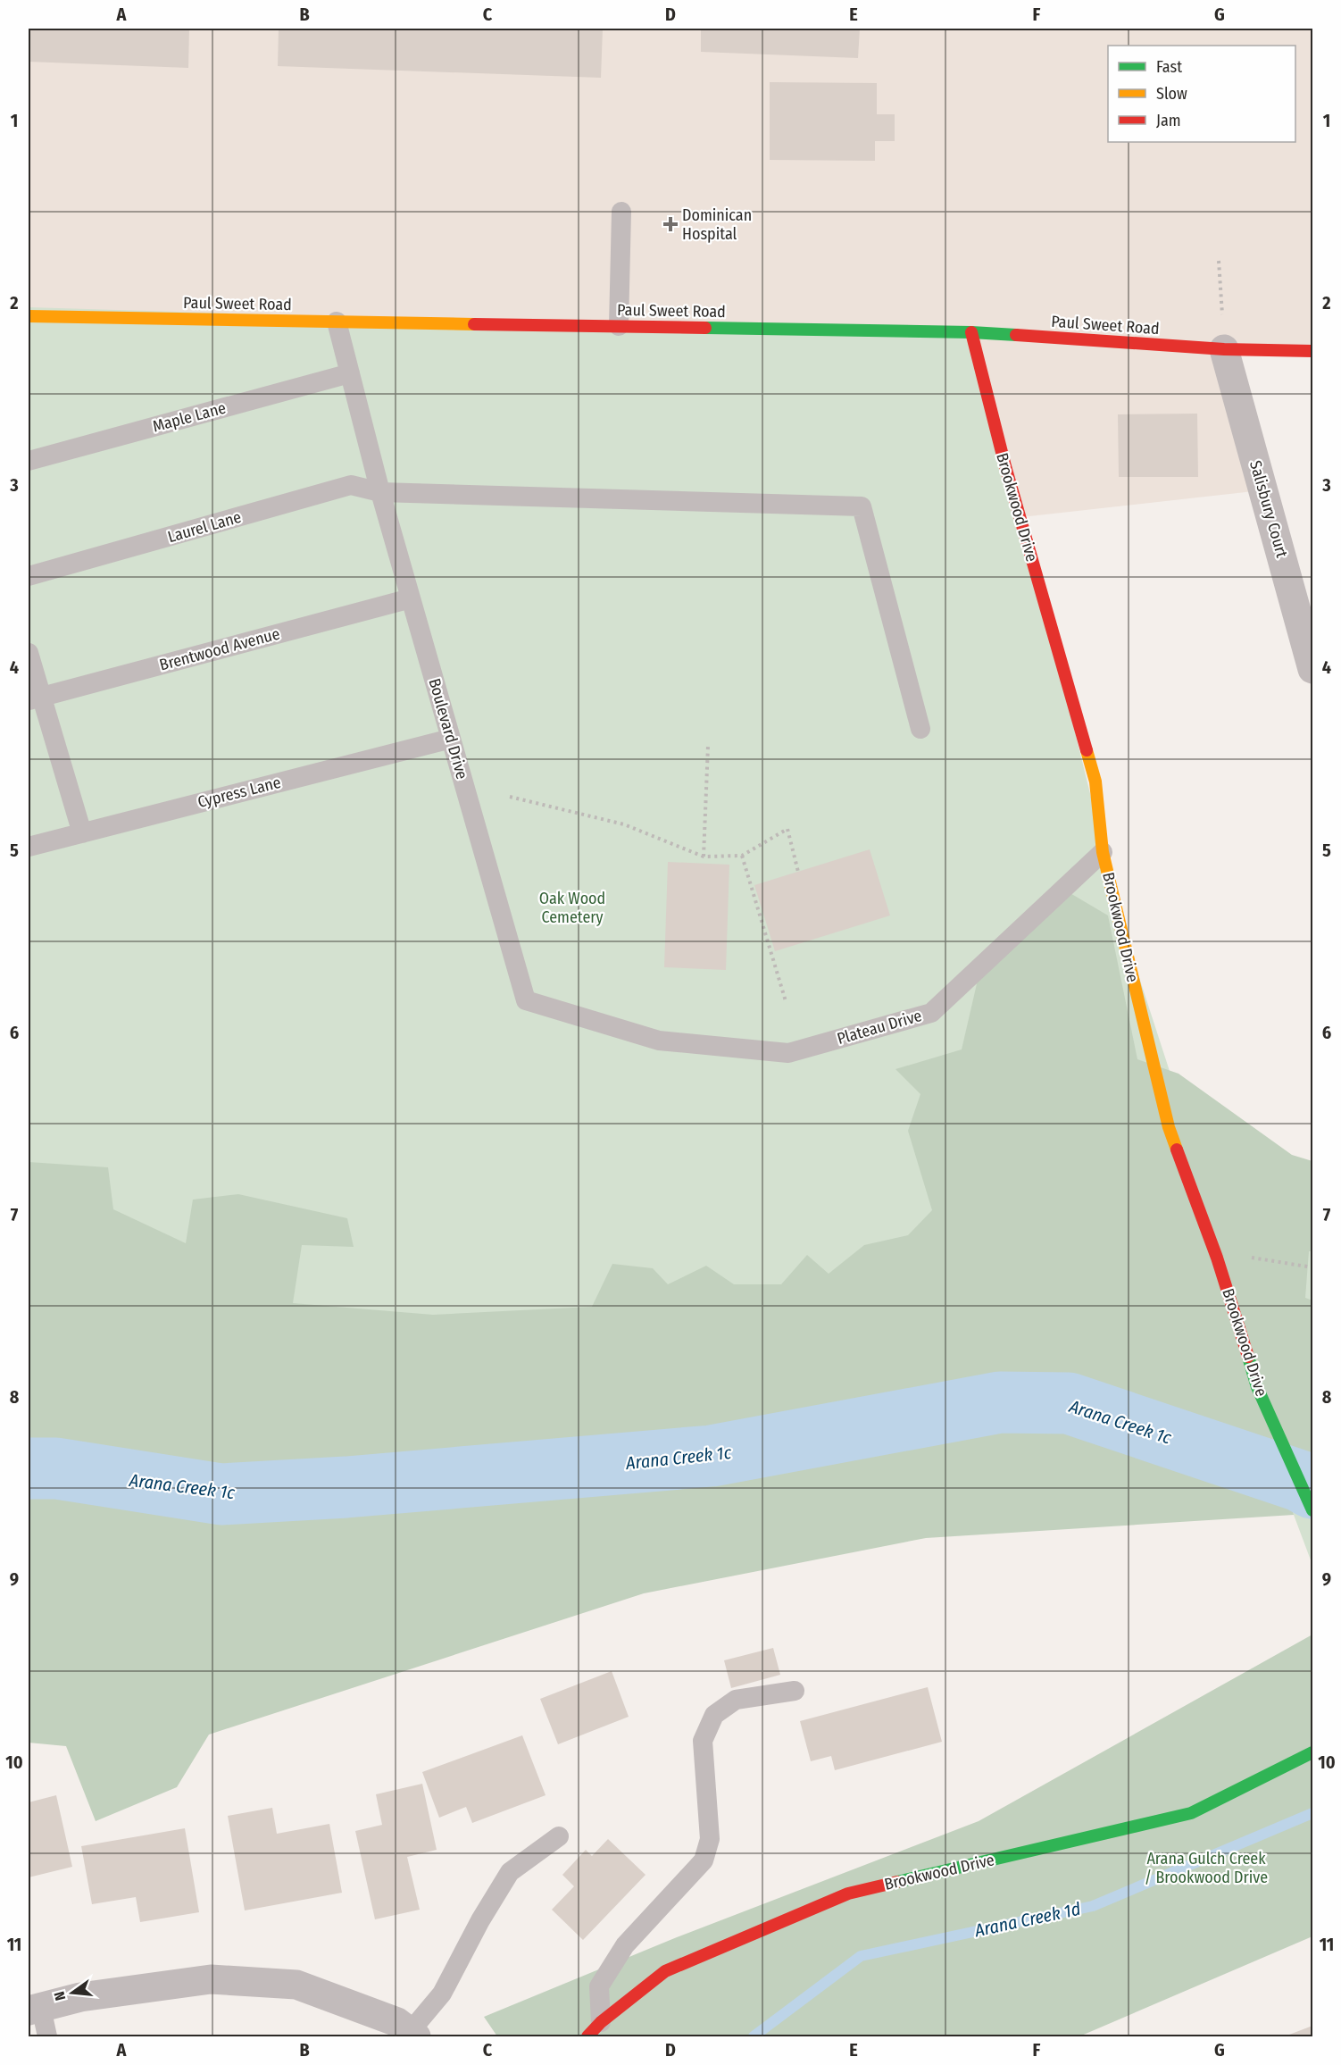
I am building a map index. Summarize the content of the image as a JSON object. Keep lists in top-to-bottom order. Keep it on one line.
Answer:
{"streets":{"street":["Paul Sweet Road","Brookwood Drive","Salisbury Court"],"lane":["Maple Lane","Laurel Lane","Brentwood Avenue","Boulevard Drive","Cypress Lane","Plateau Drive"]},"crossings":[["Paul Sweet Road","Brookwood Drive"],["Paul Sweet Road","Salisbury Court"],["Paul Sweet Road","Boulevard Drive"],["Maple Lane","Boulevard Drive"],["Brookwood Drive","Plateau Drive"],["Laurel Lane","Boulevard Drive"],["Brentwood Avenue","Boulevard Drive"],["Boulevard Drive","Cypress Lane"],["Boulevard Drive","Plateau Drive"]],"water":["Arana Creek 1c","Arana Creek 1d"],"parks":["Oak Wood Cemetery","Arana Gulch Creek / Brookwood Drive"],"places":{"health":["Dominican Hospital"]},"legend":["Fast","Slow","Jam"],"north":"left","grid":{"columns":["A","B","C","D","E","F","G"],"rows":["1","2","3","4","5","6","7","8","9","10","11"]}}
